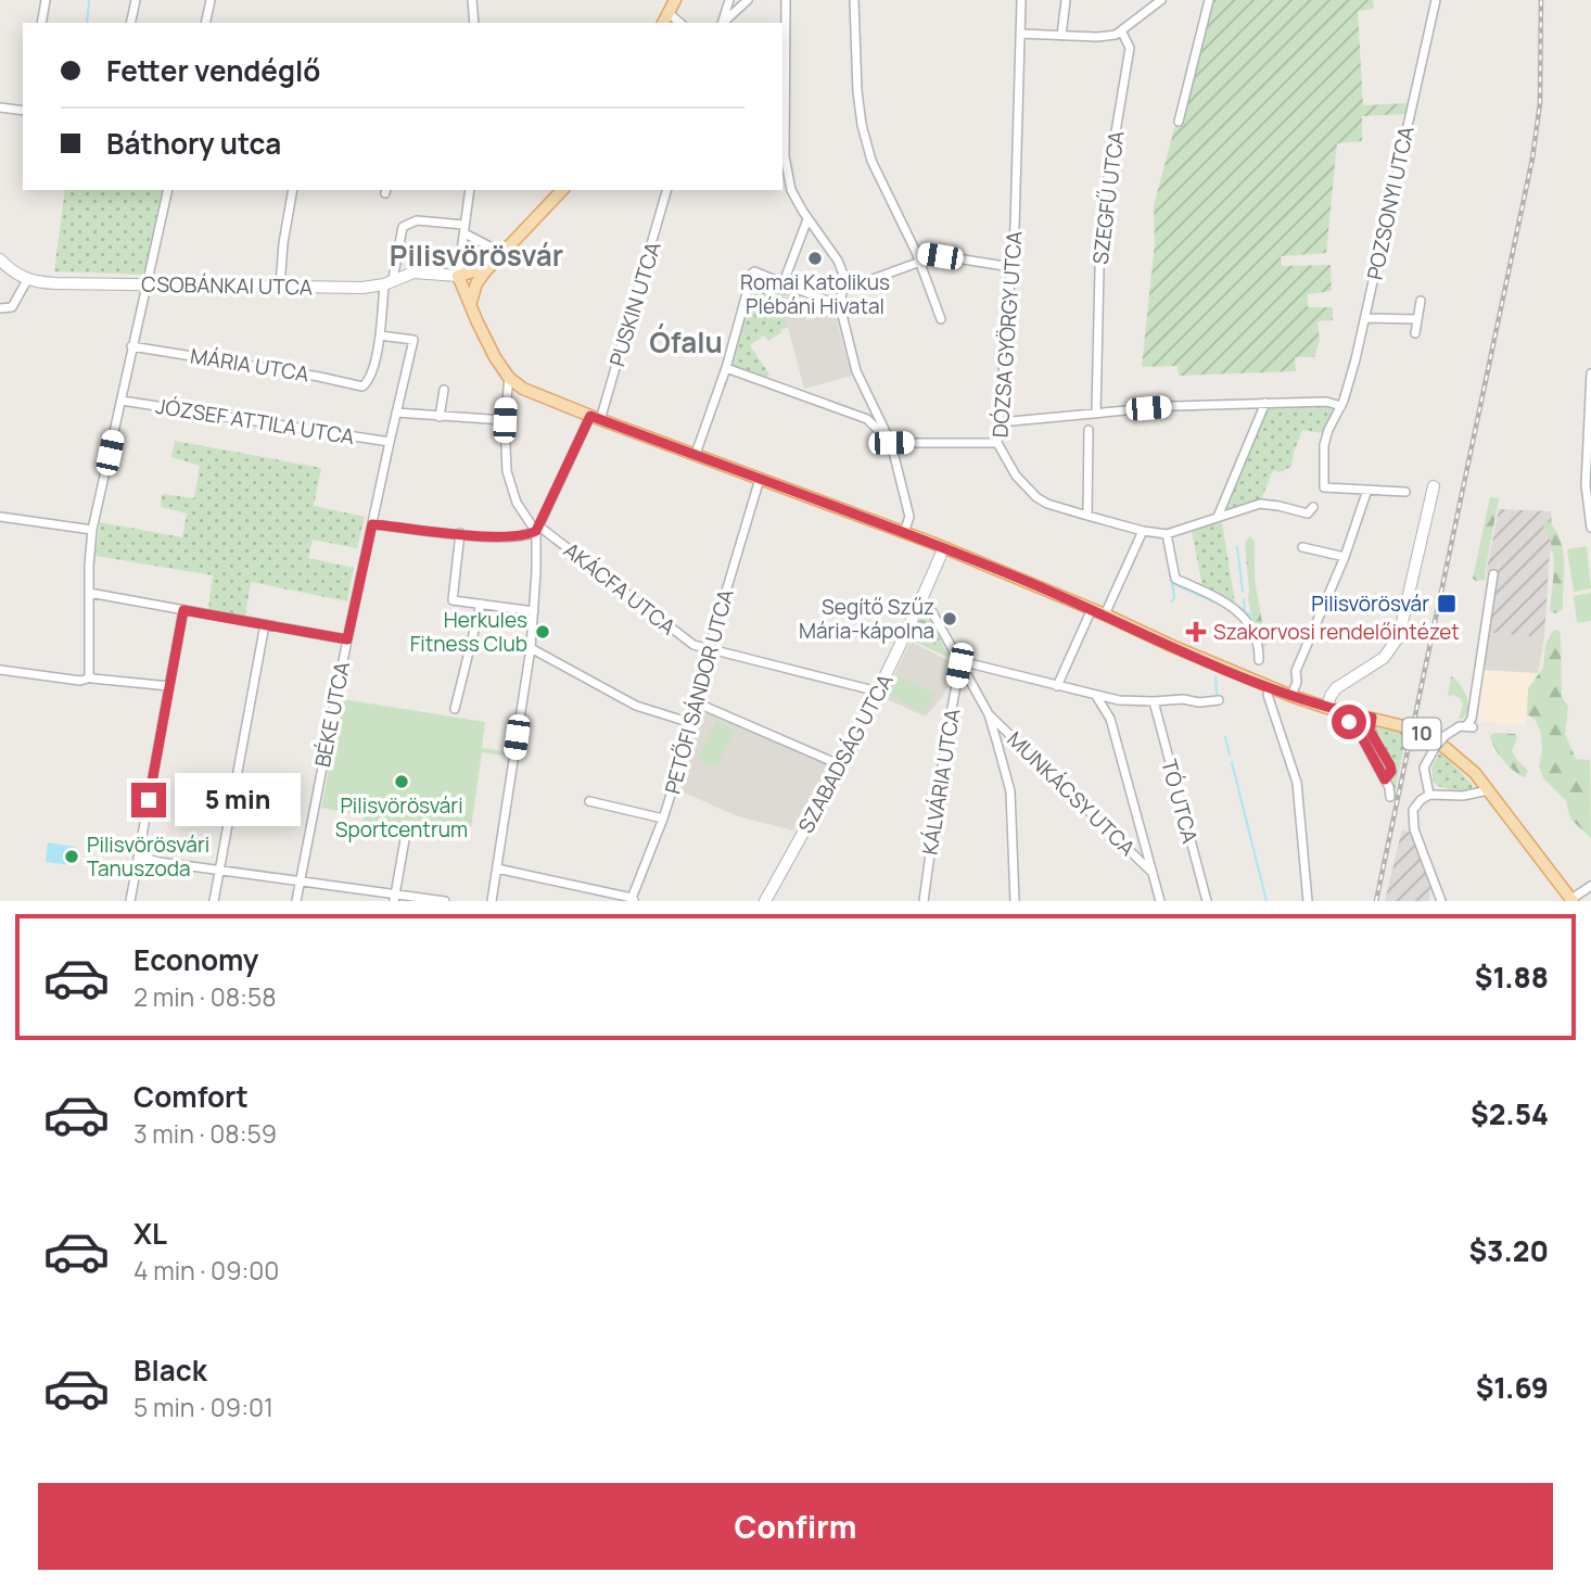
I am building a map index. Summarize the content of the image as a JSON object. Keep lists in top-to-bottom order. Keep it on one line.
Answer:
{"streets":{"main road":["10"],"street":["SZEGFŰ UTCA","POZSONYI UTCA","CSOBÁNKAI UTCA","PUSKIN UTCA","DÓZSA GYÖRGY UTCA","MÁRIA UTCA","JÓZSEF ATTILA UTCA","AKÁCFA UTCA","PETŐFI SÁNDOR UTCA","BÉKE UTCA","SZABADSÁG UTCA","KÁLVÁRIA UTCA","MUNKÁCSY UTCA","TÓ UTCA"]},"crossings":[["PUSKIN UTCA","AKÁCFA UTCA"],["PUSKIN UTCA","10"],["MÁRIA UTCA","BÉKE UTCA"],["JÓZSEF ATTILA UTCA","BÉKE UTCA"],["AKÁCFA UTCA","PETŐFI SÁNDOR UTCA"],["AKÁCFA UTCA","10"],["AKÁCFA UTCA","SZABADSÁG UTCA"],["PETŐFI SÁNDOR UTCA","10"],["10","SZABADSÁG UTCA"]],"districts":["Pilisvörösvár","Ófalu"],"places":{"other":["Romai Katolikus Plébáni Hivatal","Segítő Szűz Mária-kápolna","Herkules Fitness Club","Pilisvörösvári Sportcentrum","Pilisvörösvári Tanuszoda"],"transit":["Pilisvörösvár"],"health":["Szakorvosi rendelőintézet"]},"page":{"banner":["Fetter vendéglő","Báthory utca"],"bubble":"5 min","list":[{"name":"Economy","note":"2 min · 08:58","value":"$1.88"},{"name":"Comfort","note":"3 min · 08:59","value":"$2.54"},{"name":"XL","note":"4 min · 09:00","value":"$3.20"},{"name":"Black","note":"5 min · 09:01","value":"$1.69"}],"buttons":"Confirm"}}
